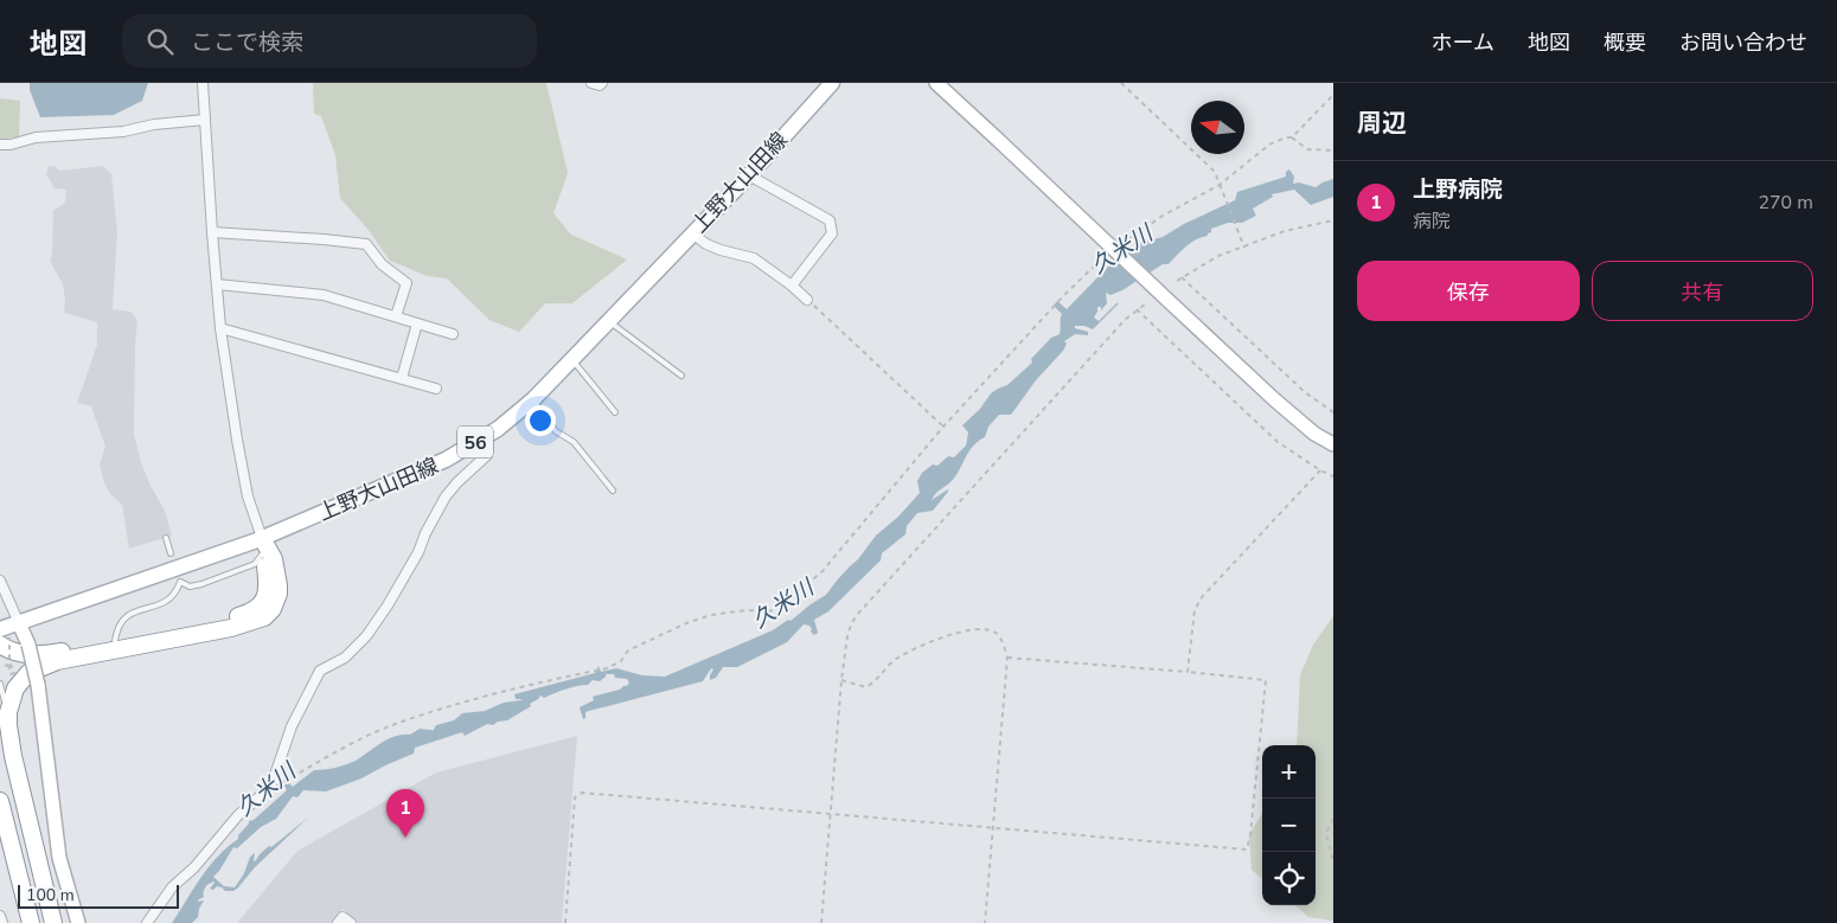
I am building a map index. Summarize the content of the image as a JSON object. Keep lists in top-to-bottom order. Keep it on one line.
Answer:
{"streets":{"main road":["上野大山田線","56"]},"water":["久米川"],"scale_bar":"100 m","north":"left","page":{"header":"地図","search":"ここで検索","nav":["ホーム","地図","概要","お問い合わせ"],"heading":"周辺","list":[{"mark":"1","name":"上野病院","note":"病院","value":"270 m"}],"buttons":["保存","共有"],"map_buttons":["+","−"],"pins":"1","scale":"100 m"}}
